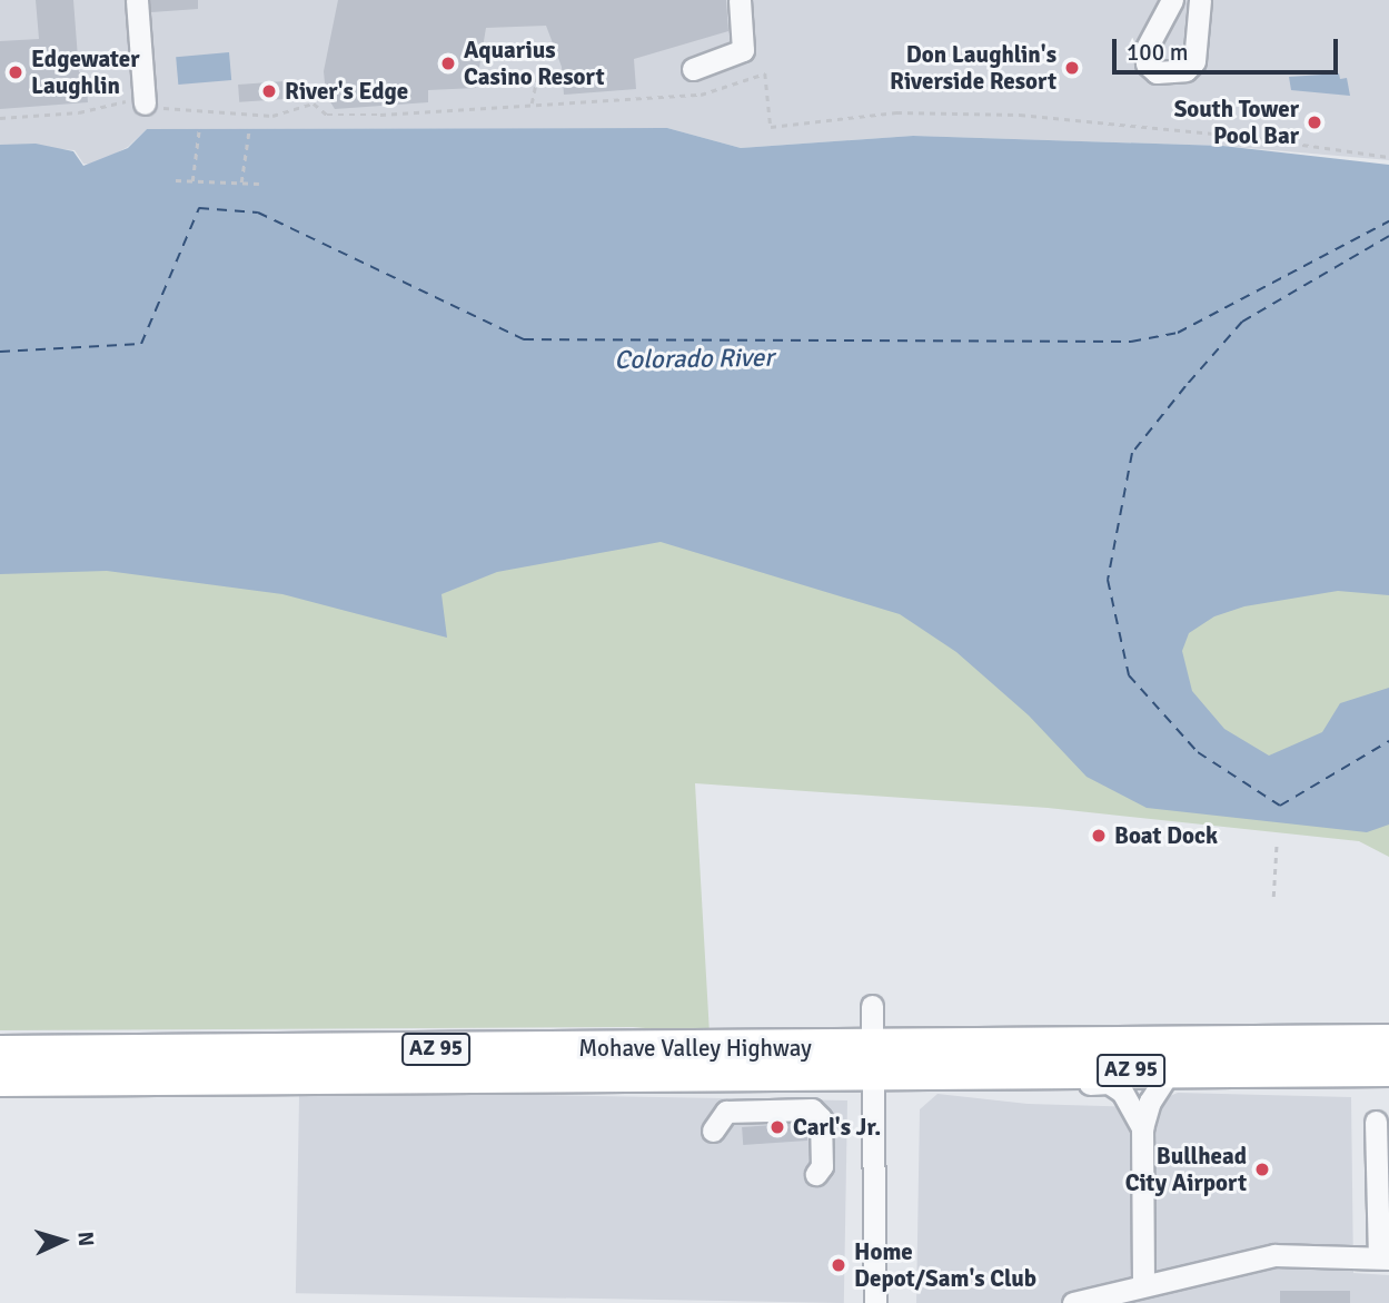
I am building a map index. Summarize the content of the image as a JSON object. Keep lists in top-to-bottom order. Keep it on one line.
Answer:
{"streets":{"highway":["Mohave Valley Highway","AZ 95"]},"water":["Colorado River"],"places":["Aquarius Casino Resort","Don Laughlin's Riverside Resort","Edgewater Laughlin","River's Edge","South Tower Pool Bar","Boat Dock","Carl's Jr.","Bullhead City Airport","Home Depot/Sam's Club"],"scale_bar":"100 m","north":"right"}
